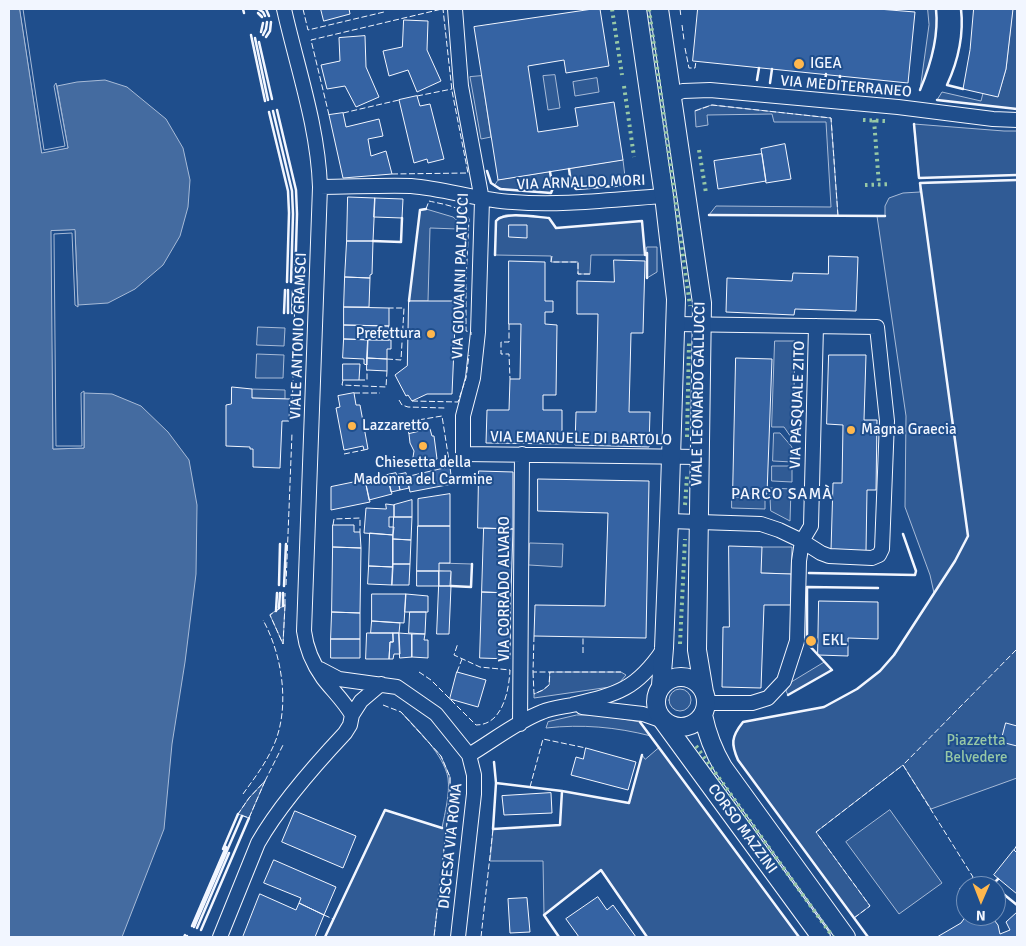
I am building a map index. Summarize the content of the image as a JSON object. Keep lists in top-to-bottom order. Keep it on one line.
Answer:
{"streets":{"street":["VIA MEDITERRANEO","VIA ARNALDO MORI","VIA GIOVANNI PALATUCCI","VIALE ANTONIO GRAMSCI","VIALE LEONARDO GALLUCCI","VIA PASQUALE ZITO","VIA EMANUELE DI BARTOLO","VIA CORRADO ALVARO","CORSO MAZZINI","DISCESA VIA ROMA"]},"crossings":[["VIA MEDITERRANEO","VIALE LEONARDO GALLUCCI"],["VIA ARNALDO MORI","VIA GIOVANNI PALATUCCI"],["VIA ARNALDO MORI","VIALE ANTONIO GRAMSCI"],["VIA ARNALDO MORI","VIALE LEONARDO GALLUCCI"],["VIA GIOVANNI PALATUCCI","VIA EMANUELE DI BARTOLO"],["VIALE ANTONIO GRAMSCI","DISCESA VIA ROMA"],["VIALE LEONARDO GALLUCCI","VIA PASQUALE ZITO"],["VIALE LEONARDO GALLUCCI","VIA EMANUELE DI BARTOLO"],["VIALE LEONARDO GALLUCCI","CORSO MAZZINI"],["VIA PASQUALE ZITO","CORSO MAZZINI"],["VIA EMANUELE DI BARTOLO","VIA CORRADO ALVARO"]],"districts":["PARCO SAMÀ"],"parks":["Piazzetta Belvedere"],"places":["IGEA","Prefettura","Lazzaretto","Magna Graecia","Chiesetta della Madonna del Carmine","EKL"],"north":"bottom"}
